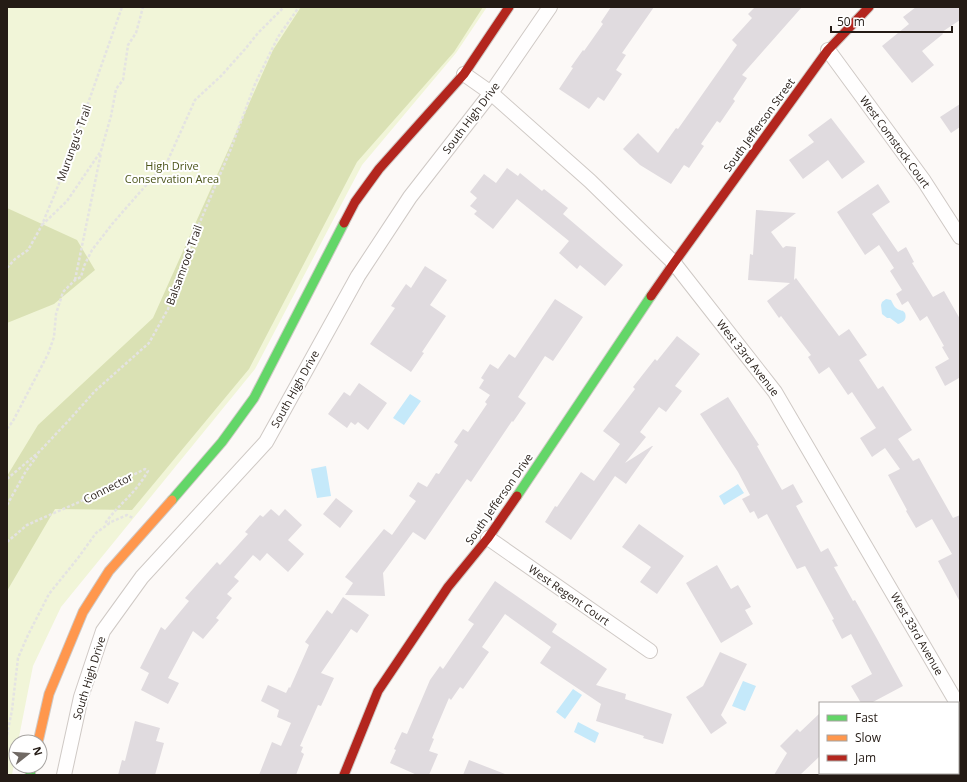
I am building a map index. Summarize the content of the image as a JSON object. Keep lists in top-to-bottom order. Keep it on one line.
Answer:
{"streets":{"street":["South High Drive","South Jefferson Street","West Comstock Court","West 33rd Avenue","South Jefferson Drive","West Regent Court"],"path":["Murungu's Trail","Balsamroot Trail","Connector"]},"crossings":[["South High Drive","West 33rd Avenue"],["South Jefferson Street","West Comstock Court"],["South Jefferson Street","West 33rd Avenue"],["South Jefferson Street","South Jefferson Drive"],["West 33rd Avenue","South Jefferson Drive"],["South Jefferson Drive","West Regent Court"]],"parks":["High Drive Conservation Area"],"legend":["Fast","Slow","Jam"],"scale_bar":"50 m","north":"right"}
